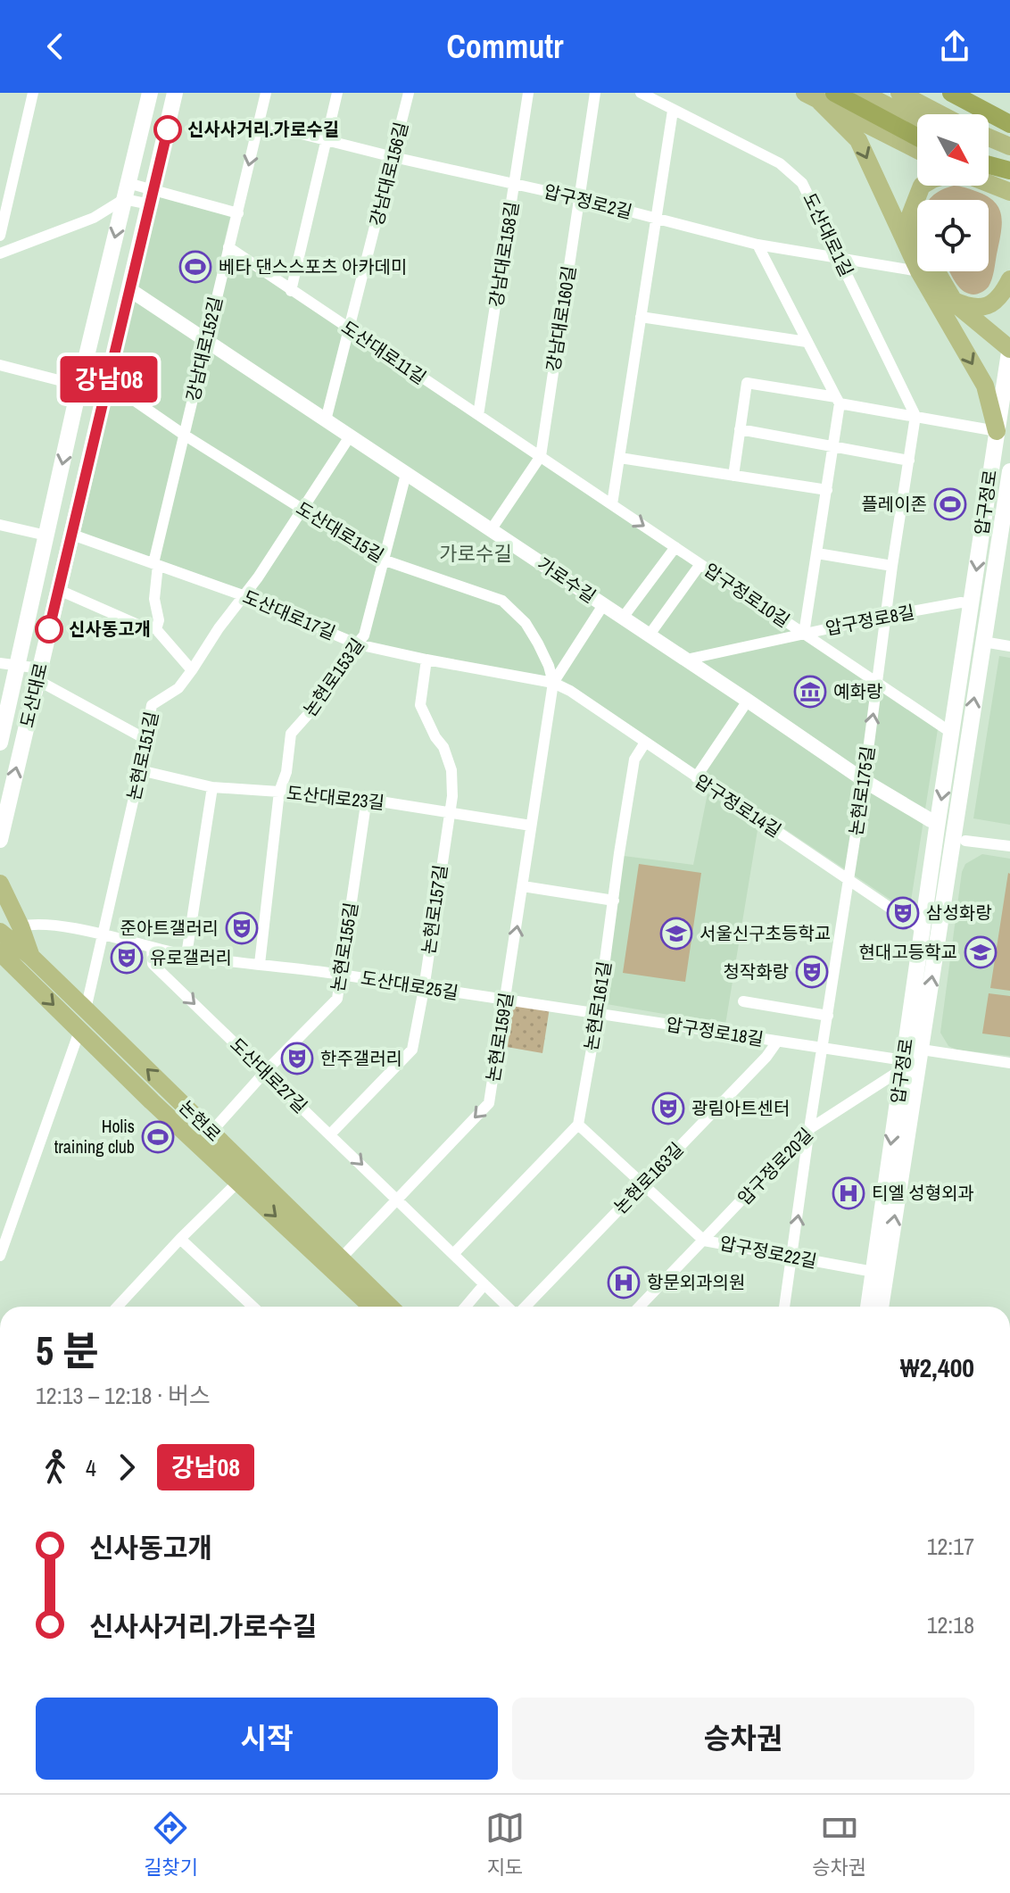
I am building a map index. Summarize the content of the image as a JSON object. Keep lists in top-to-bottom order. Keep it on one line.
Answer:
{"streets":{"main road":["압구정로","도산대로","논현로"],"street":["강남대로156길","압구정로2길","도산대로1길","강남대로158길","강남대로160길","강남대로152길","도산대로11길","도산대로15길","가로수길","압구정로10길","도산대로17길","압구정로8길","논현로153길","논현로151길","논현로175길","도산대로23길","압구정로14길","논현로157길","논현로155길","도산대로25길","논현로161길","압구정로18길","논현로159길","도산대로27길","압구정로20길","논현로163길","압구정로22길"]},"crossings":[["강남대로156길","압구정로2길"],["강남대로156길","도산대로11길"],["강남대로156길","가로수길"],["압구정로2길","도산대로1길"],["압구정로2길","강남대로158길"],["압구정로2길","강남대로160길"],["압구정로2길","강남대로152길"],["도산대로1길","논현로175길"],["강남대로158길","도산대로11길"],["강남대로160길","도산대로11길"],["강남대로160길","가로수길"],["강남대로160길","압구정로10길"],["강남대로152길","도산대로11길"],["강남대로152길","도산대로15길"],["강남대로152길","가로수길"],["강남대로152길","도산대로17길"],["도산대로11길","압구정로10길"],["압구정로","가로수길"],["압구정로","압구정로10길"],["압구정로","압구정로8길"],["압구정로","압구정로14길"],["압구정로","압구정로18길"],["압구정로","압구정로20길"],["압구정로","압구정로22길"],["도산대로15길","도산대로17길"],["도산대로15길","논현로153길"],["도산대로15길","도산대로"],["도산대로15길","논현로151길"],["도산대로15길","압구정로14길"],["도산대로15길","논현로159길"],["가로수길","압구정로8길"],["가로수길","논현로153길"],["가로수길","도산대로"],["가로수길","논현로151길"],["가로수길","논현로175길"],["가로수길","논현로159길"],["압구정로10길","압구정로8길"],["압구정로10길","논현로175길"],["도산대로17길","논현로153길"],["도산대로17길","도산대로"],["도산대로17길","논현로151길"],["도산대로17길","압구정로14길"],["도산대로17길","논현로157길"],["도산대로17길","논현로159길"],["압구정로8길","논현로175길"],["논현로153길","도산대로23길"],["논현로153길","도산대로25길"],["논현로151길","도산대로23길"],["논현로151길","도산대로25길"],["논현로151길","논현로"],["논현로175길","압구정로14길"],["논현로175길","압구정로18길"],["논현로175길","압구정로20길"],["논현로175길","압구정로22길"],["도산대로23길","논현로157길"],["도산대로23길","논현로155길"],["도산대로23길","논현로159길"],["압구정로14길","논현로161길"],["압구정로14길","논현로159길"],["논현로157길","도산대로25길"],["논현로157길","도산대로27길"],["논현로155길","도산대로25길"],["논현로155길","도산대로27길"],["논현로155길","논현로"],["도산대로25길","압구정로18길"],["도산대로25길","논현로159길"],["도산대로25길","도산대로27길"],["논현로161길","압구정로18길"],["논현로161길","압구정로22길"],["압구정로18길","논현로159길"],["압구정로18길","압구정로20길"],["압구정로18길","논현로163길"],["논현로159길","도산대로27길"],["논현로159길","논현로"],["압구정로20길","압구정로22길"],["논현로163길","압구정로22길"]],"one_way":["도산대로27길"],"districts":["가로수길"],"places":{"other":["신사사거리.가로수길","신사동고개"],"sports":["베타 댄스스포츠 아카데미","플레이존","Holis training club"],"museum":["예화랑"],"theatre":["삼성화랑","준아트갤러리","유로갤러리","청작화랑","한주갤러리","광림아트센터"],"school or university":["서울신구초등학교","현대고등학교"],"hospital":["티엘 성형외과","항문외과의원"]},"lines":["bus line 강남08"],"north":"bottom right","page":{"header":"Commutr","on_map":"강남08","heading":["5 분","12:13 – 12:18 · 버스","₩2,400"],"legs":["4","강남08"],"list":[{"name":"신사동고개","value":"12:17"},{"name":"신사사거리.가로수길","value":"12:18"}],"buttons":["시작","승차권"],"tabs":["길찾기","지도","승차권"]}}
